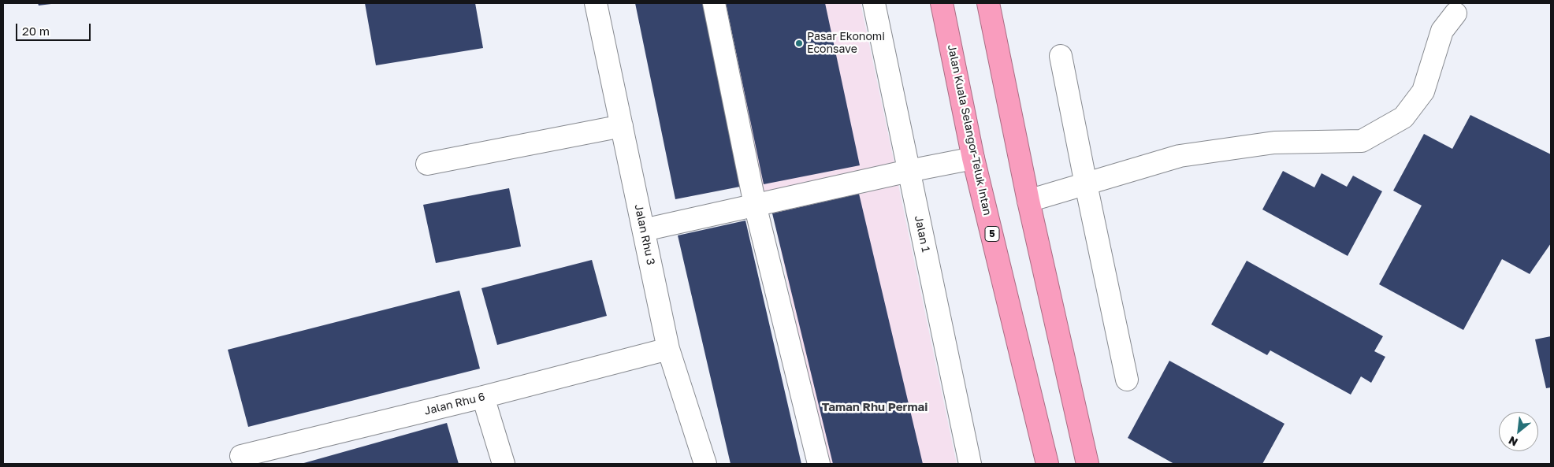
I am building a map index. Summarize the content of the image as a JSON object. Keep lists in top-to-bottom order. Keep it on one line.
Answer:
{"streets":{"highway":["Jalan Kuala Selangor-Teluk Intan","5"],"street":["Jalan 1","Jalan Rhu 3","Jalan Rhu 6"]},"crossings":[["Jalan Rhu 3","Jalan Rhu 6"]],"districts":["Taman Rhu Permai"],"places":["Pasar Ekonomi Econsave"],"scale_bar":"20 m","north":"bottom left"}
